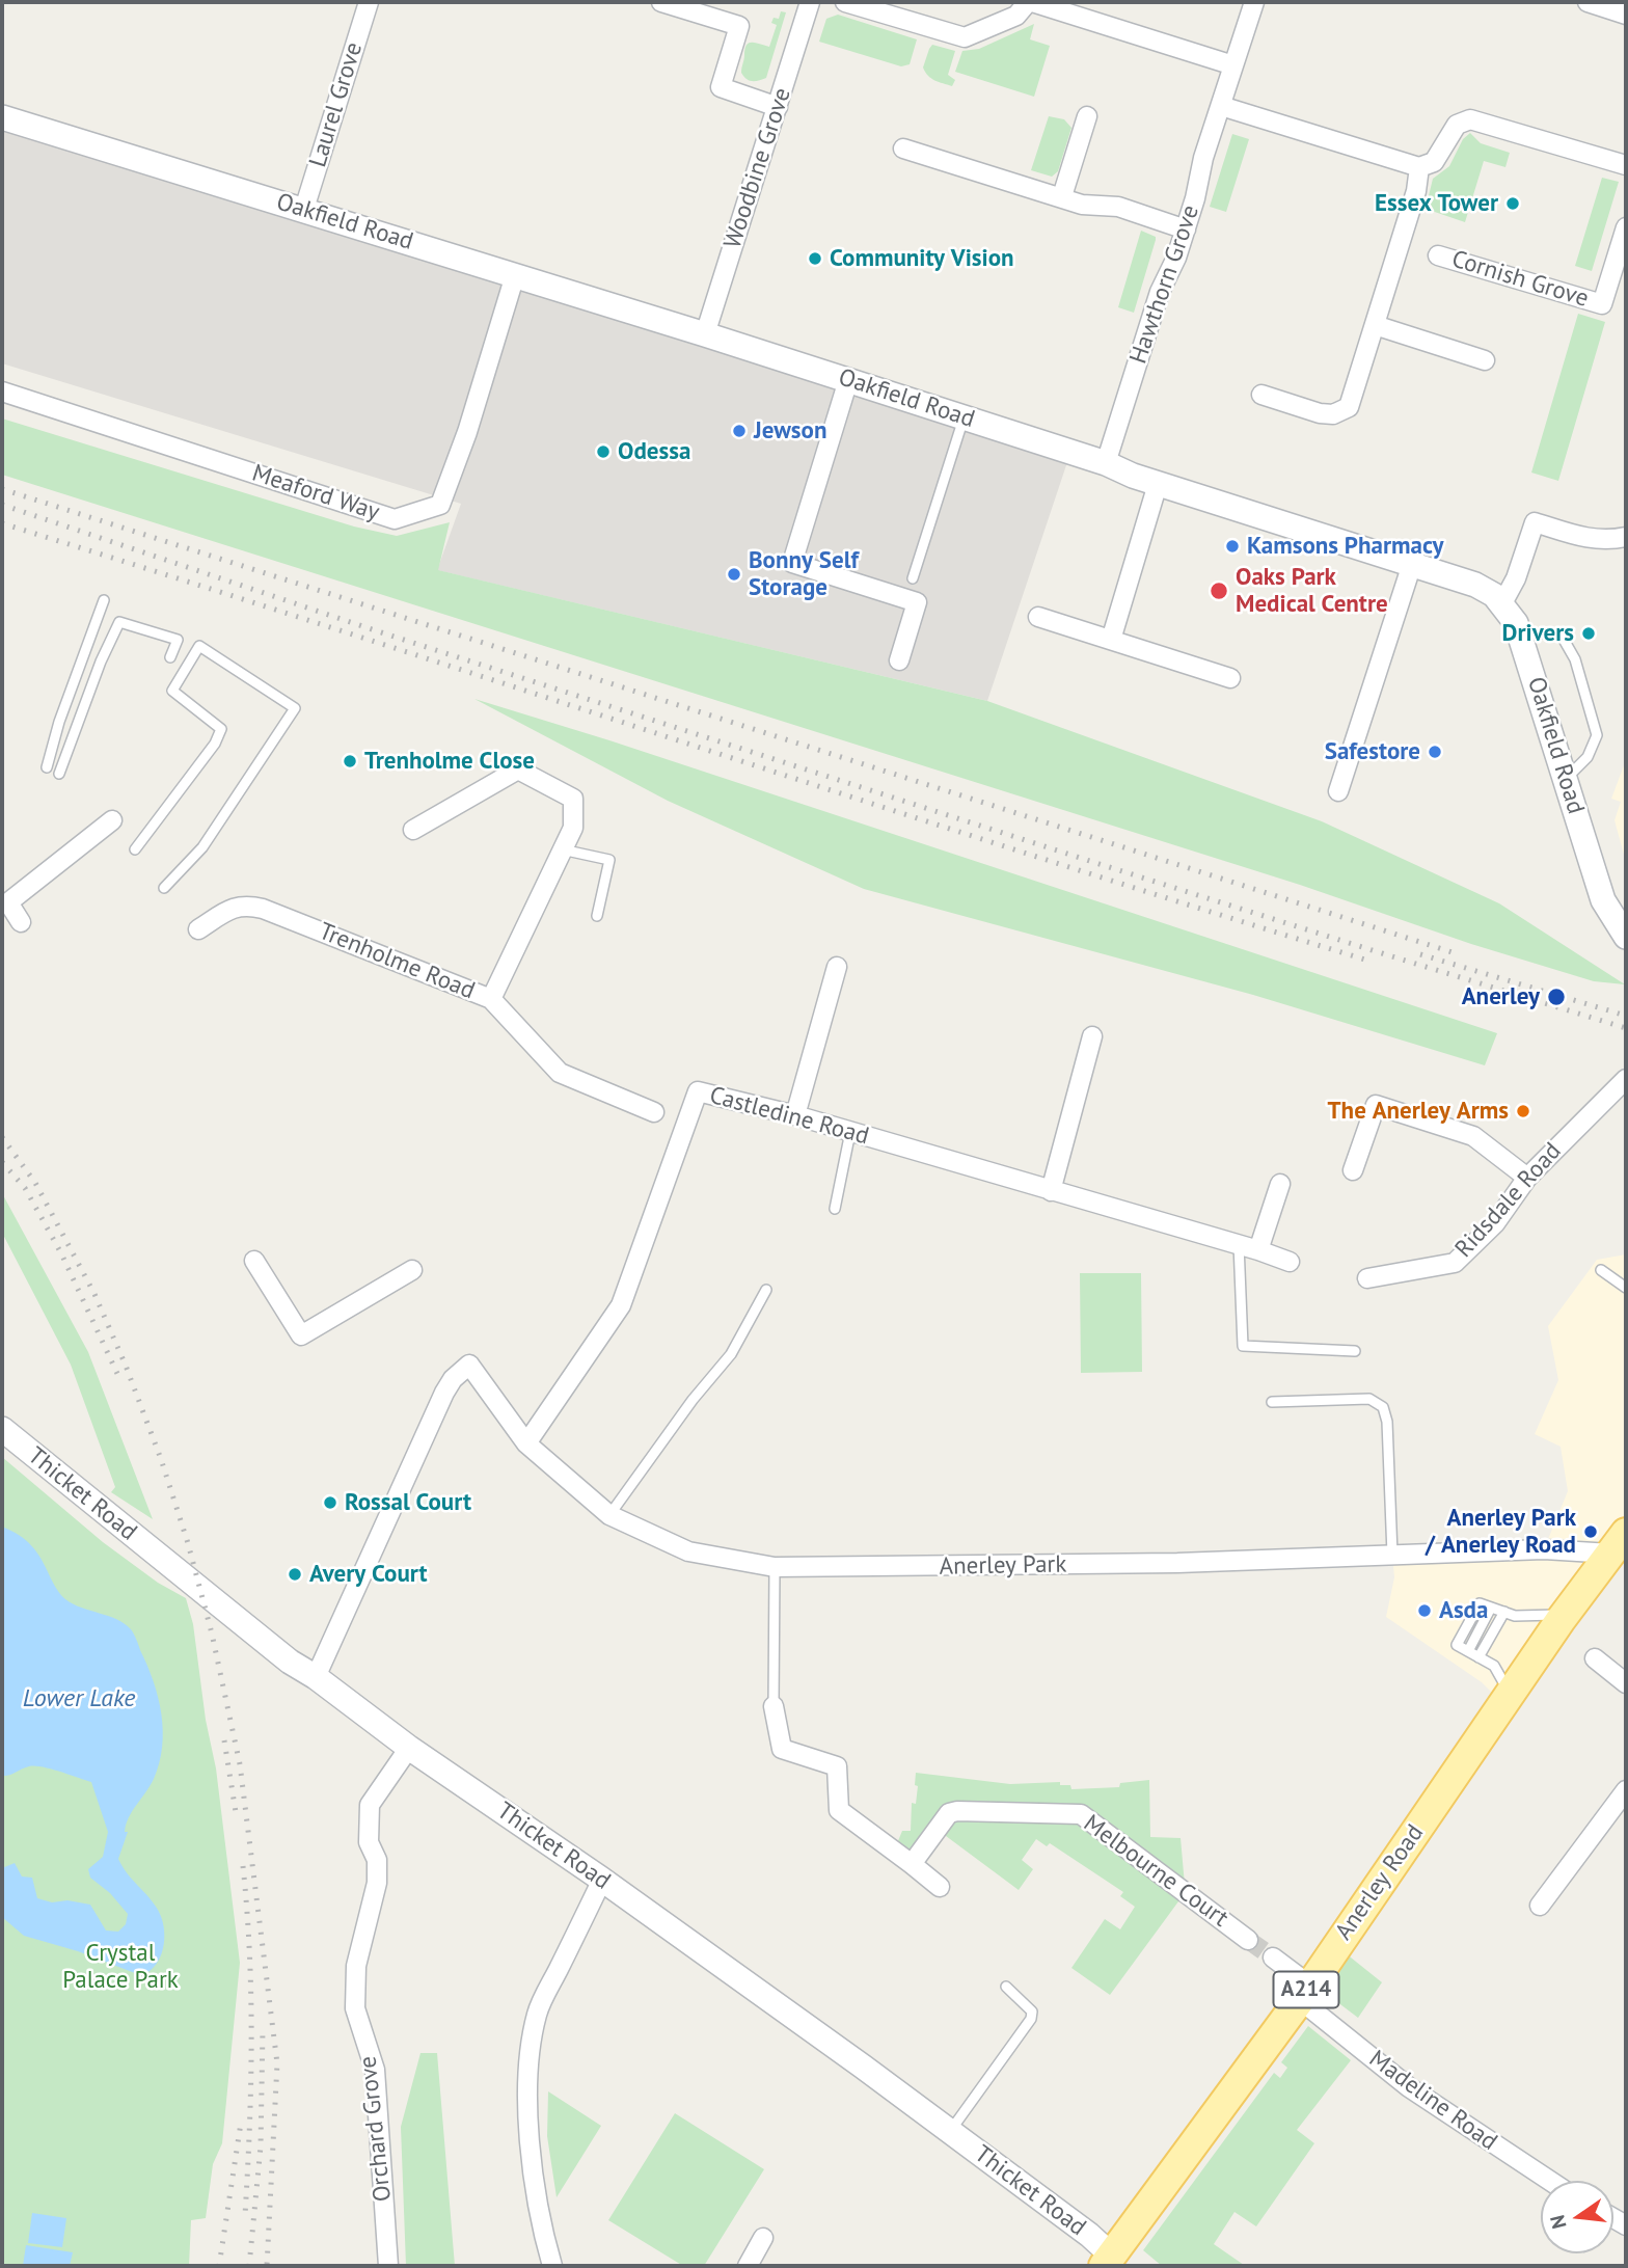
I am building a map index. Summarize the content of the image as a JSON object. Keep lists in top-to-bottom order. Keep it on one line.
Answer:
{"streets":{"main road":["Anerley Road","A214"],"street":["Laurel Grove","Woodbine Grove","Oakfield Road","Cornish Grove","Hawthorn Grove","Meaford Way","Trenholme Road","Castledine Road","Ridsdale Road","Thicket Road","Anerley Park","Melbourne Court","Madeline Road","Orchard Grove"]},"crossings":[["Laurel Grove","Oakfield Road"],["Woodbine Grove","Oakfield Road"],["Oakfield Road","Hawthorn Grove"],["Oakfield Road","Meaford Way"],["Castledine Road","Anerley Park"],["Thicket Road","Anerley Park"],["Thicket Road","Anerley Road"],["Thicket Road","Orchard Grove"],["Anerley Park","Anerley Road"],["Anerley Road","Madeline Road"]],"water":["Lower Lake"],"parks":["Crystal Palace Park"],"places":["Essex Tower","Community Vision","Jewson","Odessa","Kamsons Pharmacy","Bonny Self Storage","Oaks Park Medical Centre","Drivers","Safestore","Trenholme Close","Anerley","The Anerley Arms","Rossal Court","Anerley Park / Anerley Road","Avery Court","Asda"],"north":"left"}
